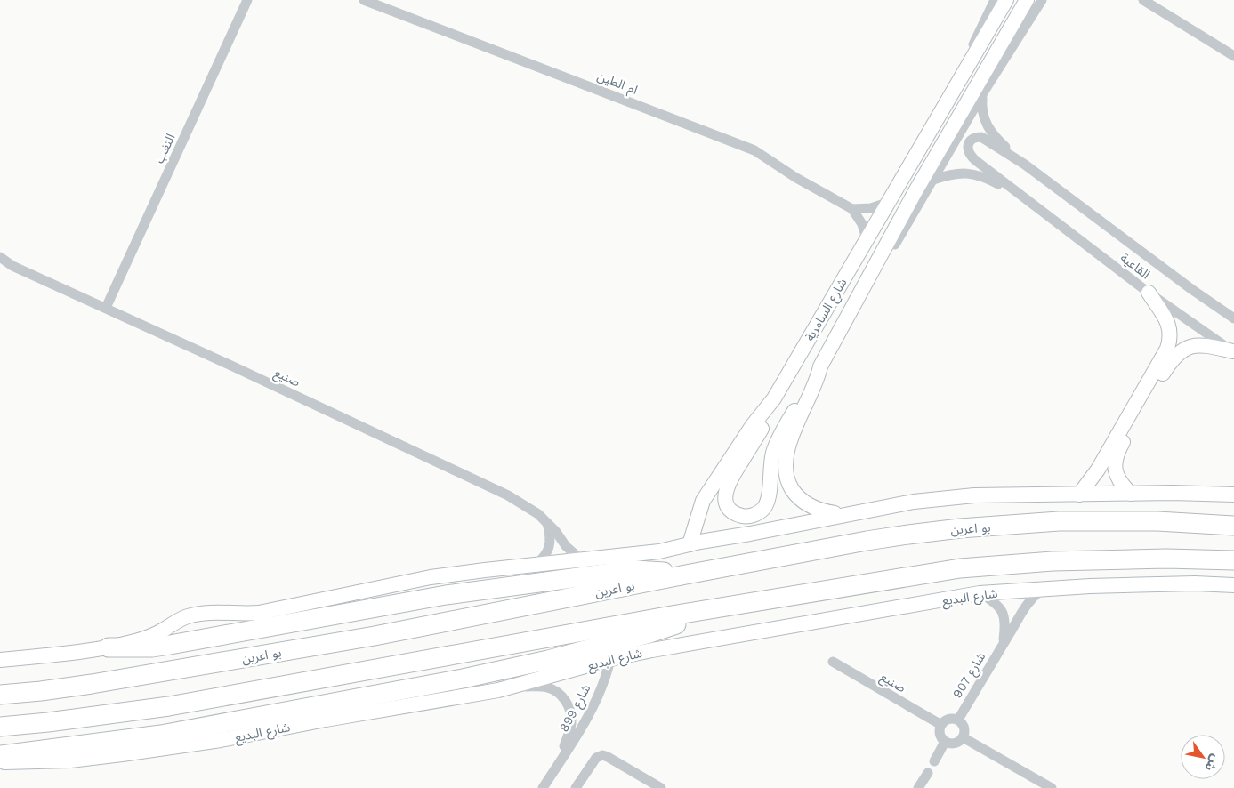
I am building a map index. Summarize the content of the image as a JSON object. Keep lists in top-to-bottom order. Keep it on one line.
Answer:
{"streets":{"highway":["بو اعرين"],"main road":["شارع السامرية","شارع البديع"],"street":["ام الطين","الثغب","القاعية","صنيع","شارع 907","شارع 899"]},"crossings":[["الثغب","صنيع"],["القاعية","شارع السامرية"],["صنيع","شارع 907"],["شارع البديع","شارع 907"],["شارع البديع","شارع 899"]],"north":"bottom right"}
